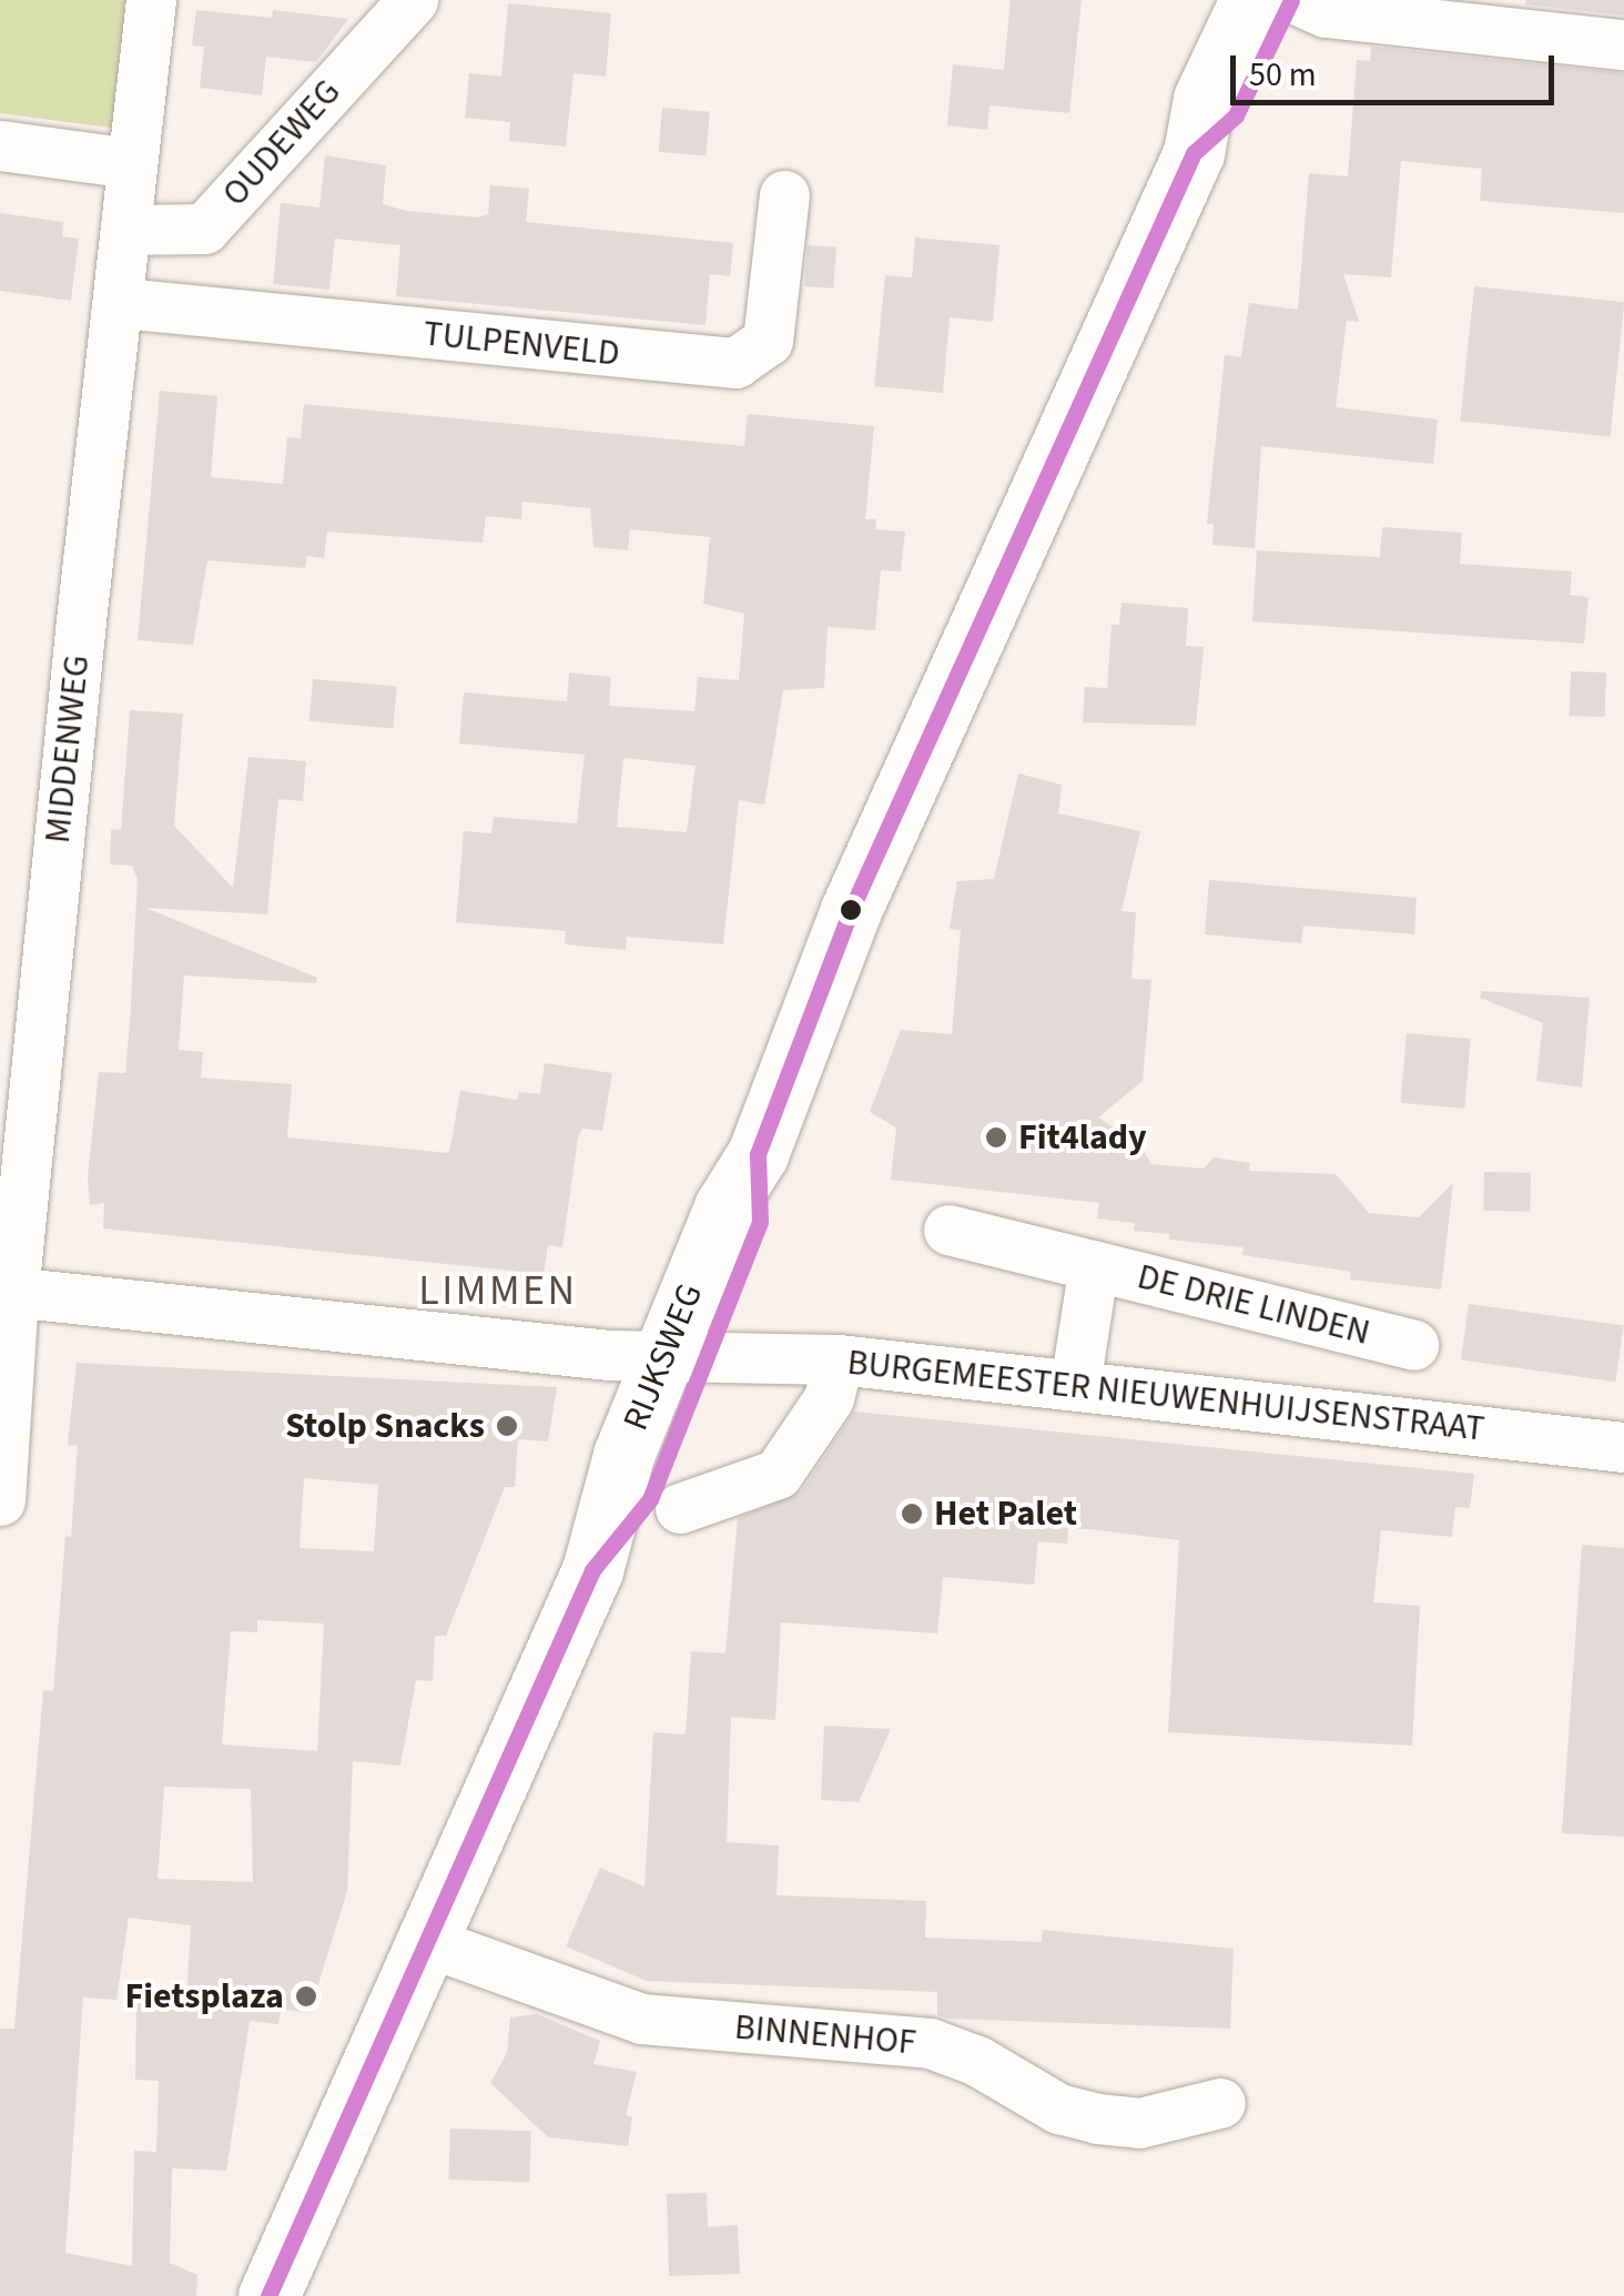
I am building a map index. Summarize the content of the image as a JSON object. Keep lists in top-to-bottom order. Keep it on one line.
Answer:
{"streets":{"main road":["RIJKSWEG"],"street":["OUDEWEG","TULPENVELD","MIDDENWEG","DE DRIE LINDEN","BURGEMEESTER NIEUWENHUIJSENSTRAAT","BINNENHOF"]},"crossings":[["OUDEWEG","MIDDENWEG"],["TULPENVELD","MIDDENWEG"],["MIDDENWEG","BURGEMEESTER NIEUWENHUIJSENSTRAAT"],["DE DRIE LINDEN","BURGEMEESTER NIEUWENHUIJSENSTRAAT"],["RIJKSWEG","BURGEMEESTER NIEUWENHUIJSENSTRAAT"],["RIJKSWEG","BINNENHOF"]],"districts":["LIMMEN"],"places":["Fit4lady","Stolp Snacks","Het Palet","Fietsplaza"],"scale_bar":"50 m"}
